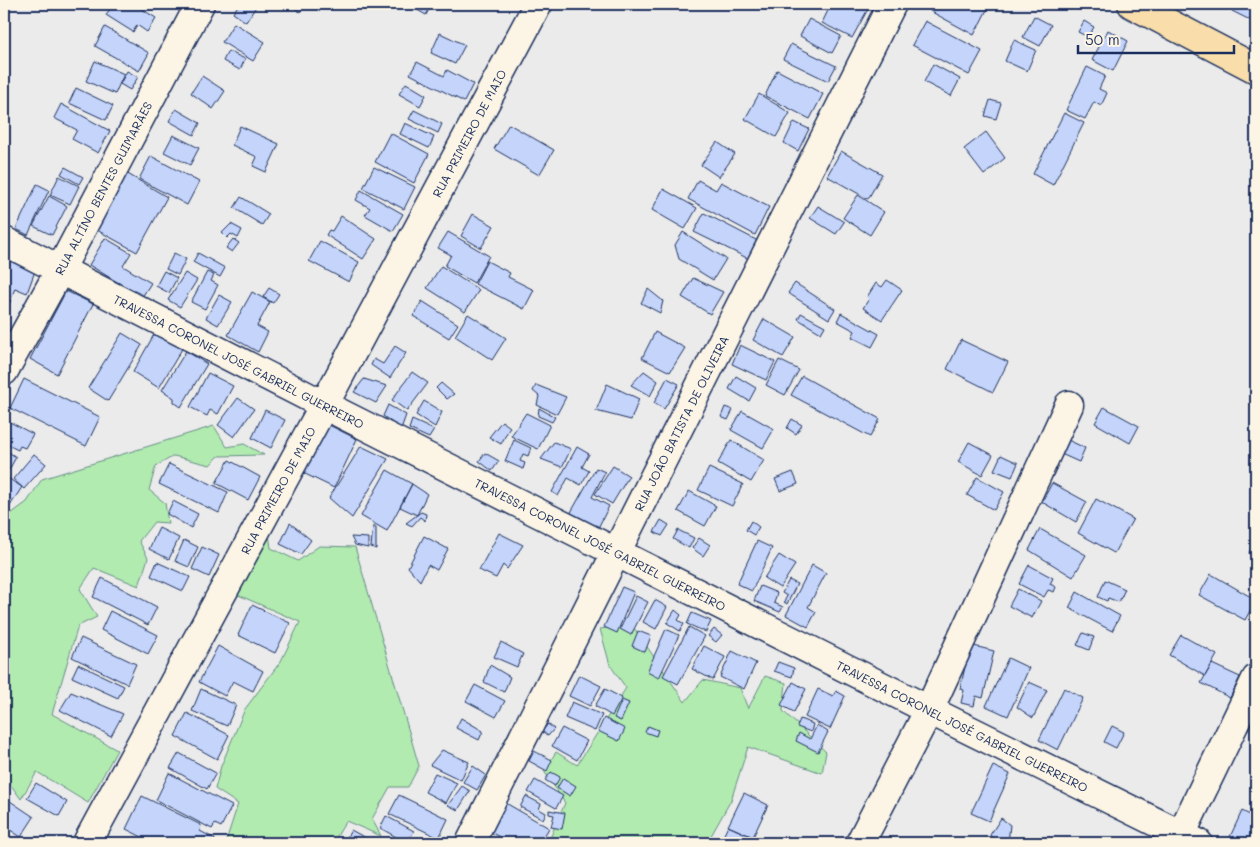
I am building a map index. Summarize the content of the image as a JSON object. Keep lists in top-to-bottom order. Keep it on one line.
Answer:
{"streets":{"street":["RUA PRIMEIRO DE MAIO","RUA ALTÍNO BENTES GUIMARÃES","TRAVESSA CORONEL JOSÉ GABRIEL GUERREIRO","RUA JOÃO BATISTA DE OLIVEIRA"]},"crossings":[["RUA PRIMEIRO DE MAIO","TRAVESSA CORONEL JOSÉ GABRIEL GUERREIRO"],["RUA ALTÍNO BENTES GUIMARÃES","TRAVESSA CORONEL JOSÉ GABRIEL GUERREIRO"],["TRAVESSA CORONEL JOSÉ GABRIEL GUERREIRO","RUA JOÃO BATISTA DE OLIVEIRA"]],"scale_bar":"50 m"}
